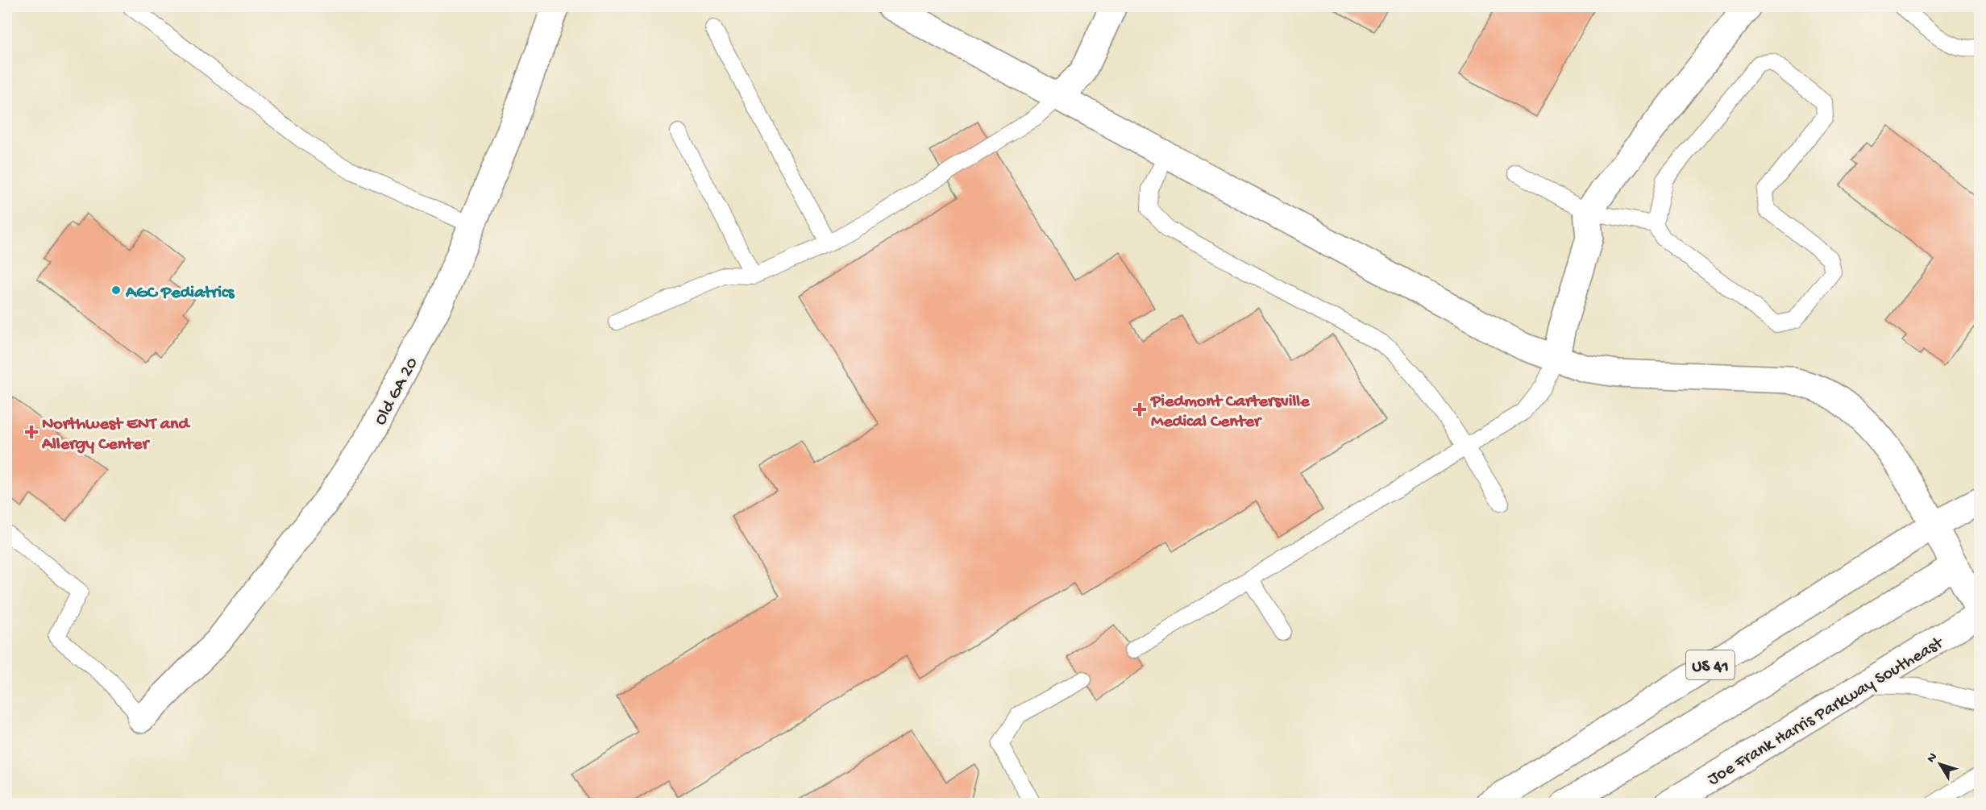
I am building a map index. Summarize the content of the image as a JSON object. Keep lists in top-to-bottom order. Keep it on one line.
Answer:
{"streets":{"street":["Old GA 20","US 41","Joe Frank Harris Parkway Southeast"]},"places":{"other":["AGC Pediatrics"],"health":["Piedmont Cartersville Medical Center","Northwest ENT and Allergy Center"]},"north":"top left"}
